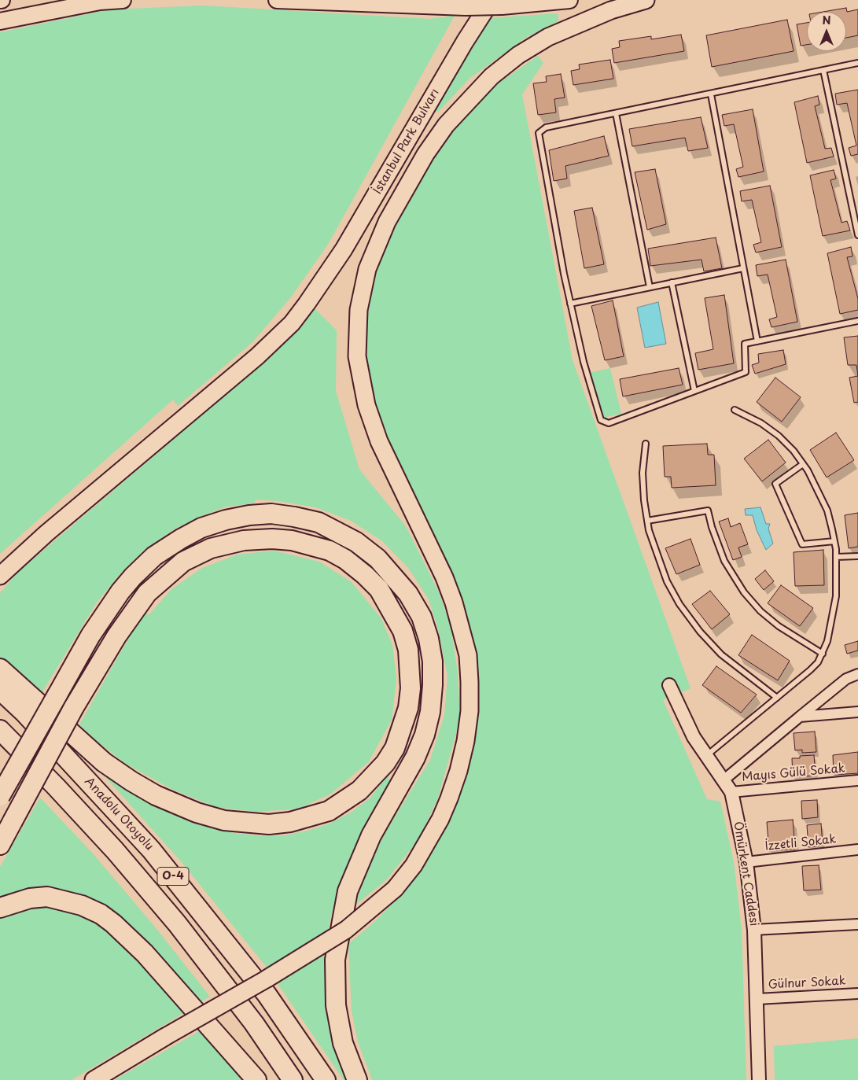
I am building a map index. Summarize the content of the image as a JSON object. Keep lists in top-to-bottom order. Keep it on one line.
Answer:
{"streets":{"highway":["İstanbul Park Bulvarı","Anadolu Otoyolu","O-4"],"street":["Mayıs Gülü Sokak","İzzetli Sokak","Ömürkent Caddesi","Gülnur Sokak"]},"crossings":[["Mayıs Gülü Sokak","Ömürkent Caddesi"],["İzzetli Sokak","Ömürkent Caddesi"],["Ömürkent Caddesi","Gülnur Sokak"]],"north":"top"}
